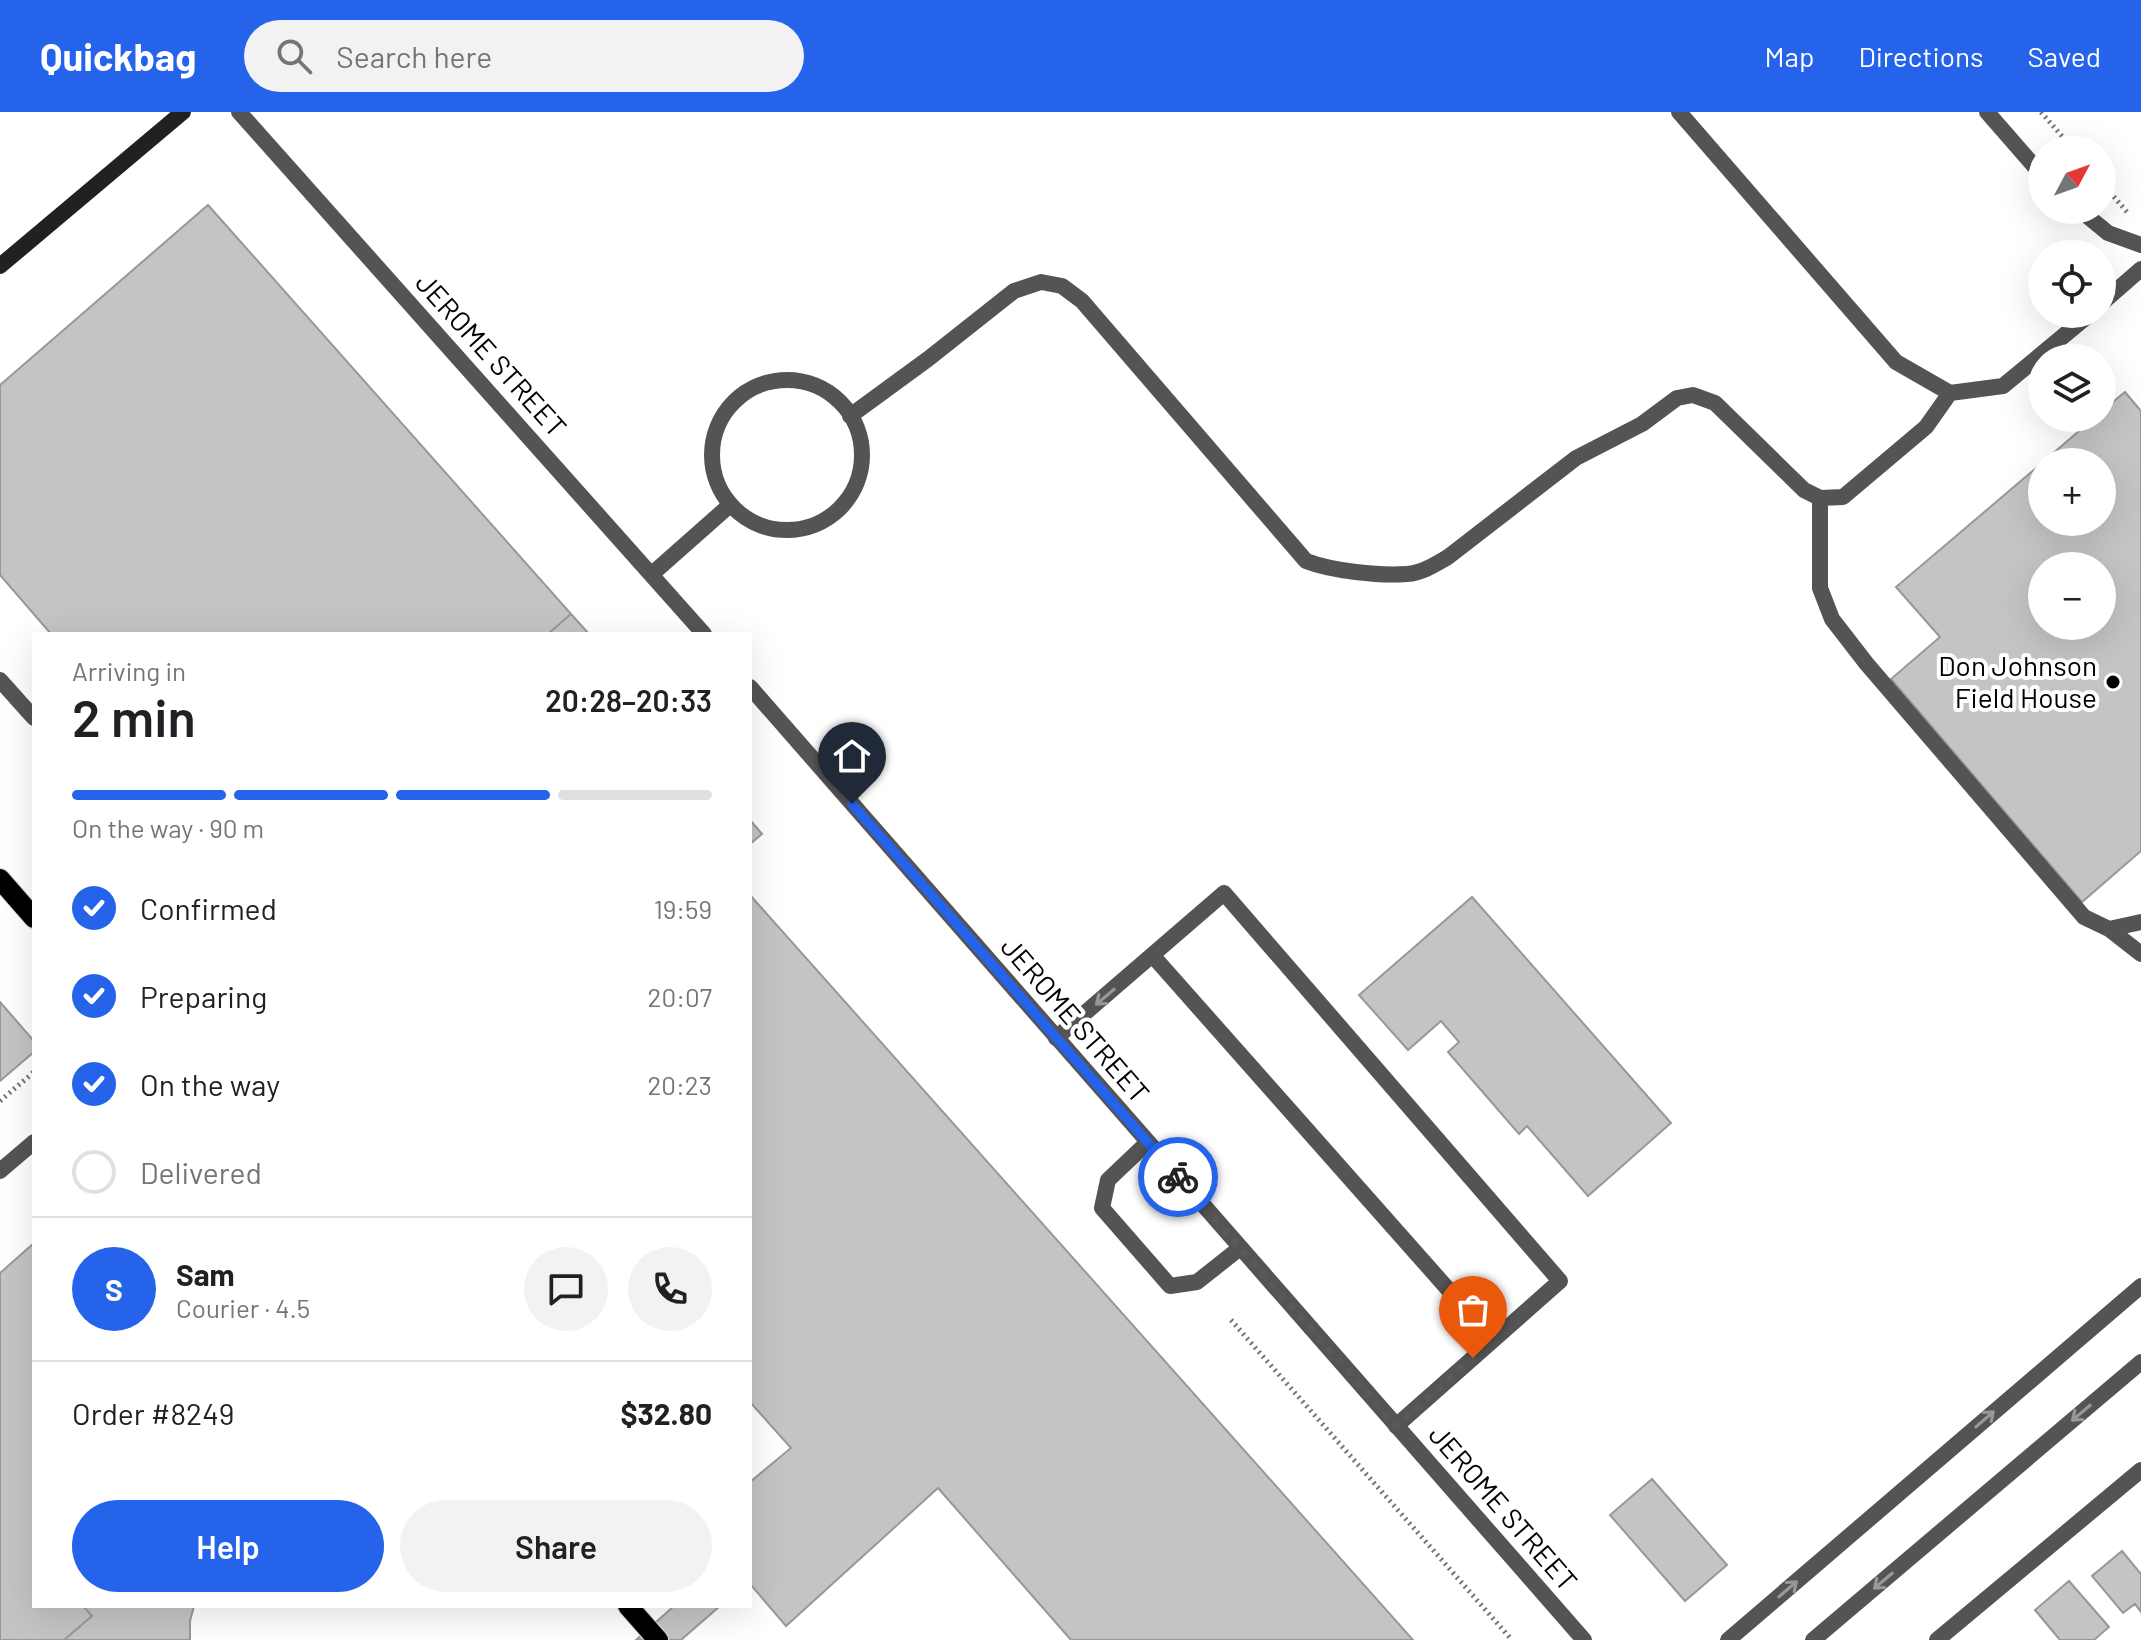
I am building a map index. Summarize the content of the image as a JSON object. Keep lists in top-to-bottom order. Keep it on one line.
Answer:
{"streets":{"street":["JEROME STREET"]},"places":["Don Johnson Field House"],"north":"top right","page":{"header":"Quickbag","search":"Search here","nav":["Map","Directions","Saved"],"map_buttons":["+","−"],"heading":["2 min","Arriving in","20:28–20:33"],"panel":["Sam","Courier · 4.5","Order #8249","$32.80"],"bar":"On the way · 90 m","list":[["Confirmed","19:59"],["Preparing","20:07"],["On the way","20:23"],"Delivered"],"round":"S","buttons":["Help","Share"]}}
